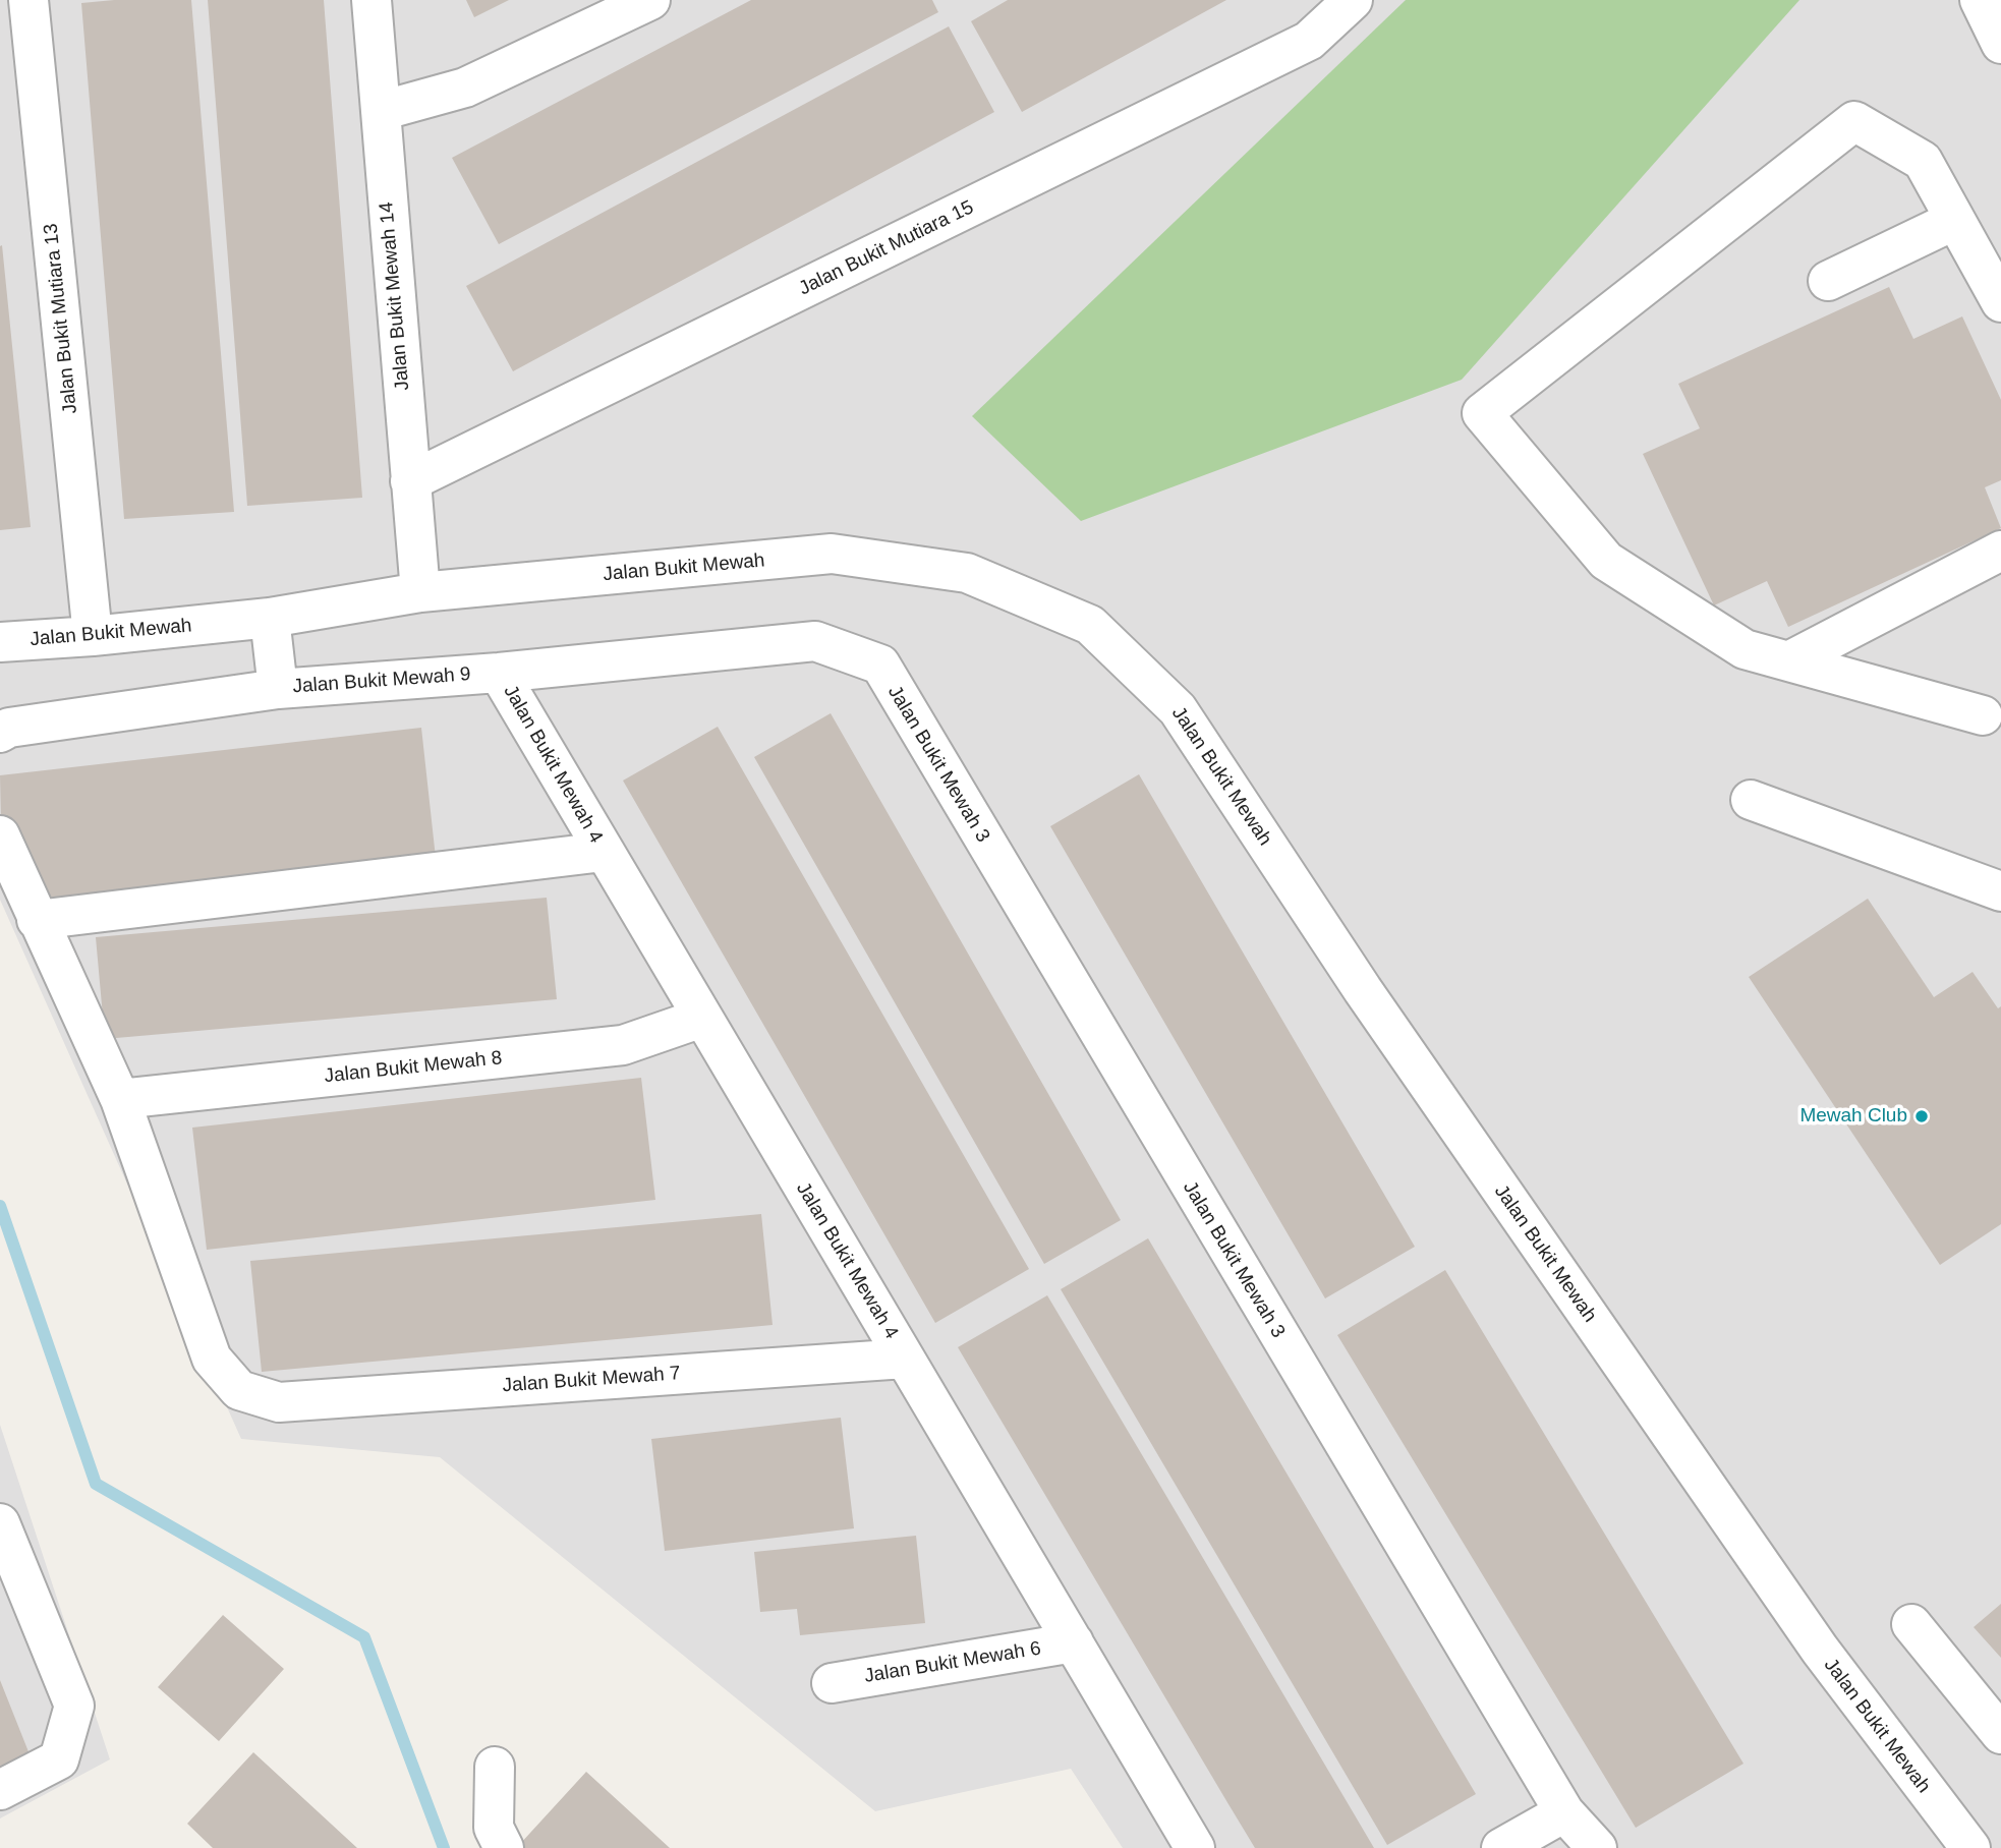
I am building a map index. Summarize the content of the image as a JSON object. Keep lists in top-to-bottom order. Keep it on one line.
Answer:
{"streets":{"street":["Jalan Bukit Mutiara 15","Jalan Bukit Mewah 14","Jalan Bukit Mutiara 13","Jalan Bukit Mewah","Jalan Bukit Mewah 9","Jalan Bukit Mewah 4","Jalan Bukit Mewah 3","Jalan Bukit Mewah 8","Jalan Bukit Mewah 7","Jalan Bukit Mewah 6"]},"crossings":[["Jalan Bukit Mutiara 15","Jalan Bukit Mewah 14"],["Jalan Bukit Mewah 14","Jalan Bukit Mewah"],["Jalan Bukit Mutiara 13","Jalan Bukit Mewah"],["Jalan Bukit Mewah 9","Jalan Bukit Mewah 4"],["Jalan Bukit Mewah 9","Jalan Bukit Mewah 3"],["Jalan Bukit Mewah 4","Jalan Bukit Mewah 8"],["Jalan Bukit Mewah 4","Jalan Bukit Mewah 7"],["Jalan Bukit Mewah 4","Jalan Bukit Mewah 6"],["Jalan Bukit Mewah 8","Jalan Bukit Mewah 7"]],"places":["Mewah Club"]}
